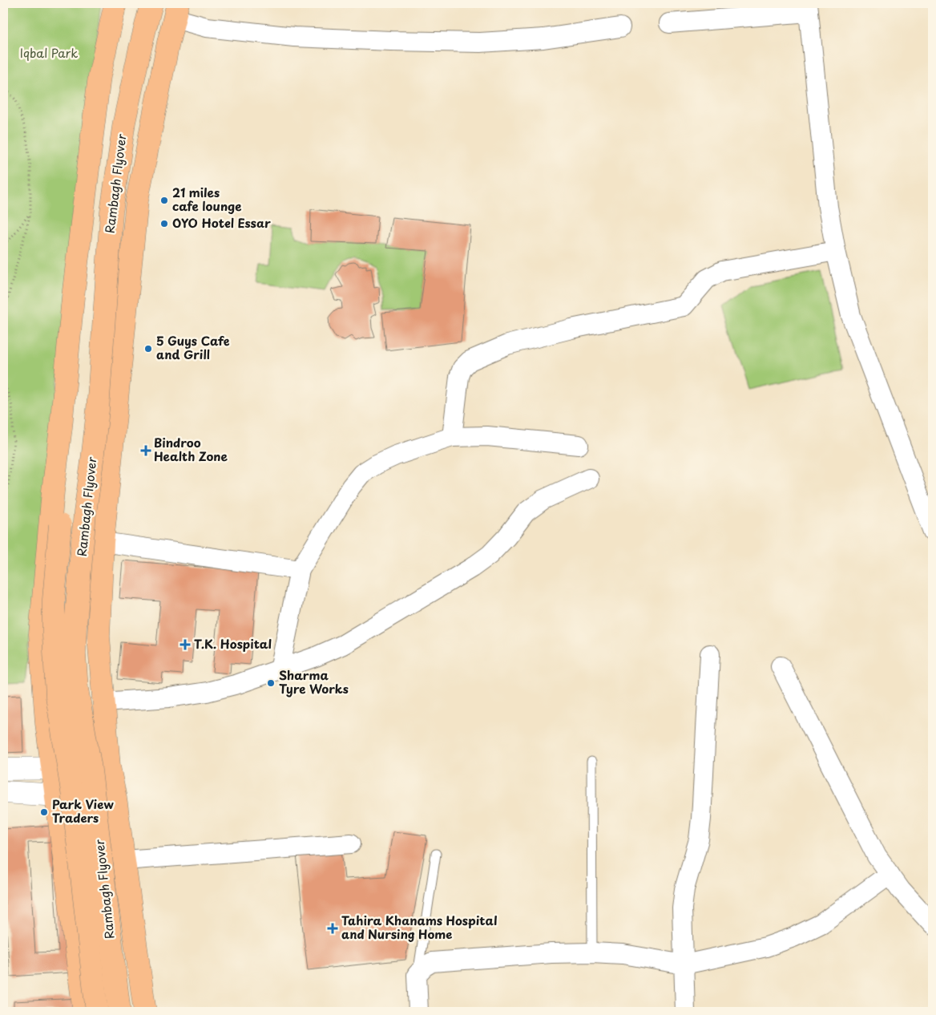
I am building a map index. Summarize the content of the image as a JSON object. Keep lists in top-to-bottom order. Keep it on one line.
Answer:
{"streets":{"main road":["Rambagh Flyover"]},"parks":["Iqbal Park"],"places":{"other":["21 miles cafe lounge","OYO Hotel Essar","5 Guys Cafe and Grill","Sharma Tyre Works","Park View Traders"],"health":["Bindroo Health Zone","T.K. Hospital","Tahira Khanams Hospital and Nursing Home"]}}
